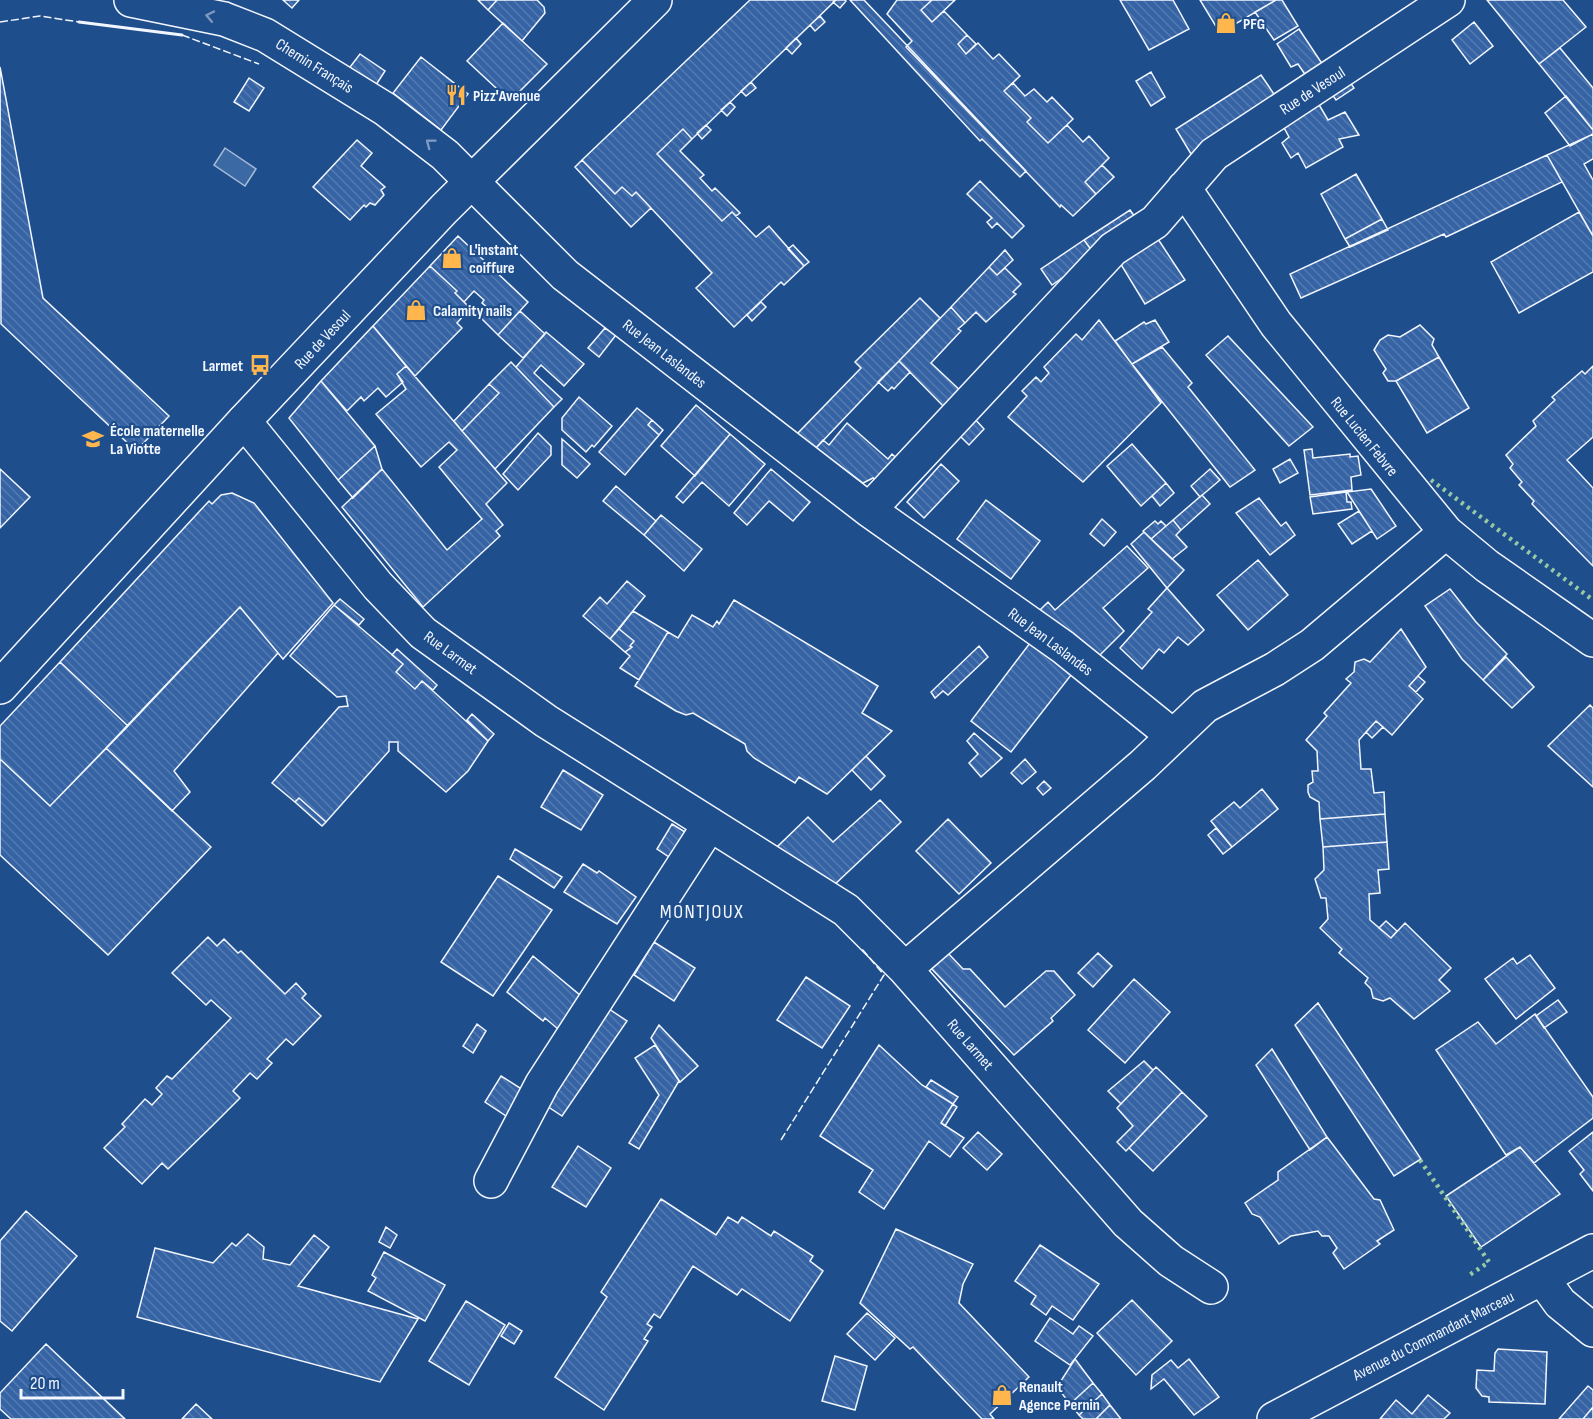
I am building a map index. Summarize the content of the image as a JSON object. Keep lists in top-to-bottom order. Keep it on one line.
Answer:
{"streets":{"street":["Chemin Français","Rue de Vesoul","Rue Jean Laslandes","Rue Lucien Febvre","Rue Larmet","Avenue du Commandant Marceau"]},"crossings":[["Chemin Français","Rue de Vesoul"],["Chemin Français","Rue Jean Laslandes"],["Rue de Vesoul","Rue Jean Laslandes"],["Rue de Vesoul","Rue Lucien Febvre"],["Rue de Vesoul","Rue Larmet"]],"one_way":["Chemin Français"],"districts":["MONTJOUX"],"places":{"shop":["PFG","L'instant coiffure","Calamity nails","Renault Agence Pernin"],"restaurant":["Pizz'Avenue"],"bus stop":["Larmet"],"school or university":["École maternelle La Viotte"]},"scale_bar":"20 m"}
